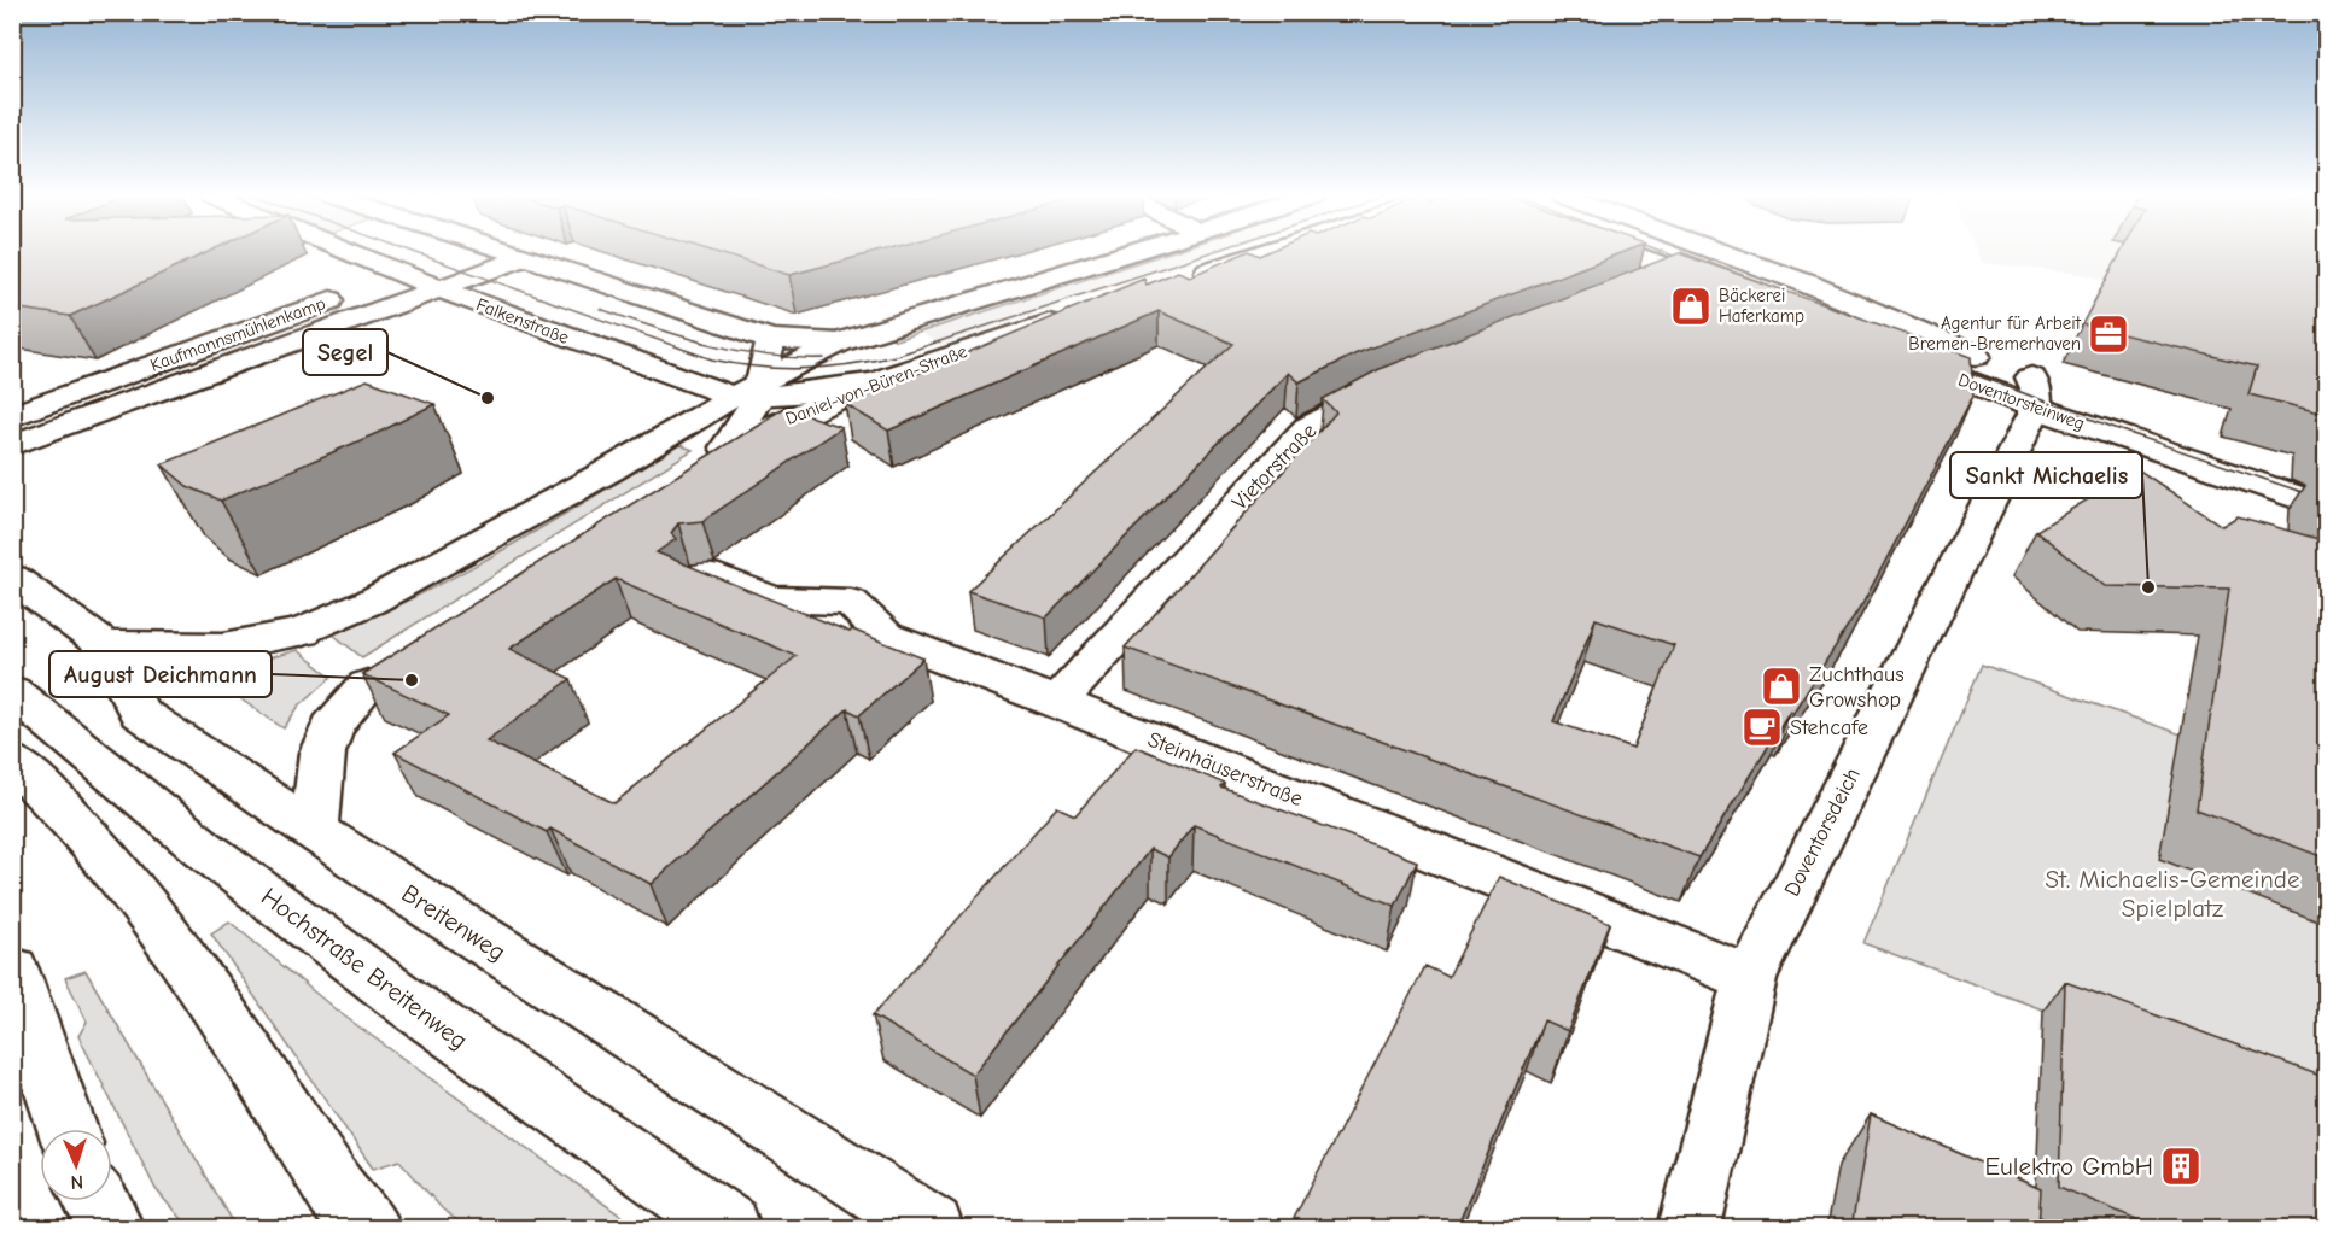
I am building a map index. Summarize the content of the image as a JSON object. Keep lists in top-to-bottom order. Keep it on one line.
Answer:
{"streets":{"main road":["Falkenstraße","Kaufmannsmühlenkamp","Daniel-von-Büren-Straße","Doventorsteinweg","Vietorstraße","Steinhäuserstraße","Doventorsdeich","Breitenweg","Hochstraße Breitenweg"]},"crossings":[["Falkenstraße","Kaufmannsmühlenkamp"],["Falkenstraße","Daniel-von-Büren-Straße"],["Doventorsteinweg","Doventorsdeich"],["Vietorstraße","Steinhäuserstraße"],["Steinhäuserstraße","Doventorsdeich"]],"parks":["St. Michaelis-Gemeinde Spielplatz"],"places":{"shop":["Bäckerei Haferkamp","Zuchthaus Growshop"],"office":["Agentur für Arbeit Bremen-Bremerhaven"],"other":["Segel","Sankt Michaelis","August Deichmann"],"cafe":["Stehcafe"],"building":["Eulektro GmbH"]},"north":"bottom"}
